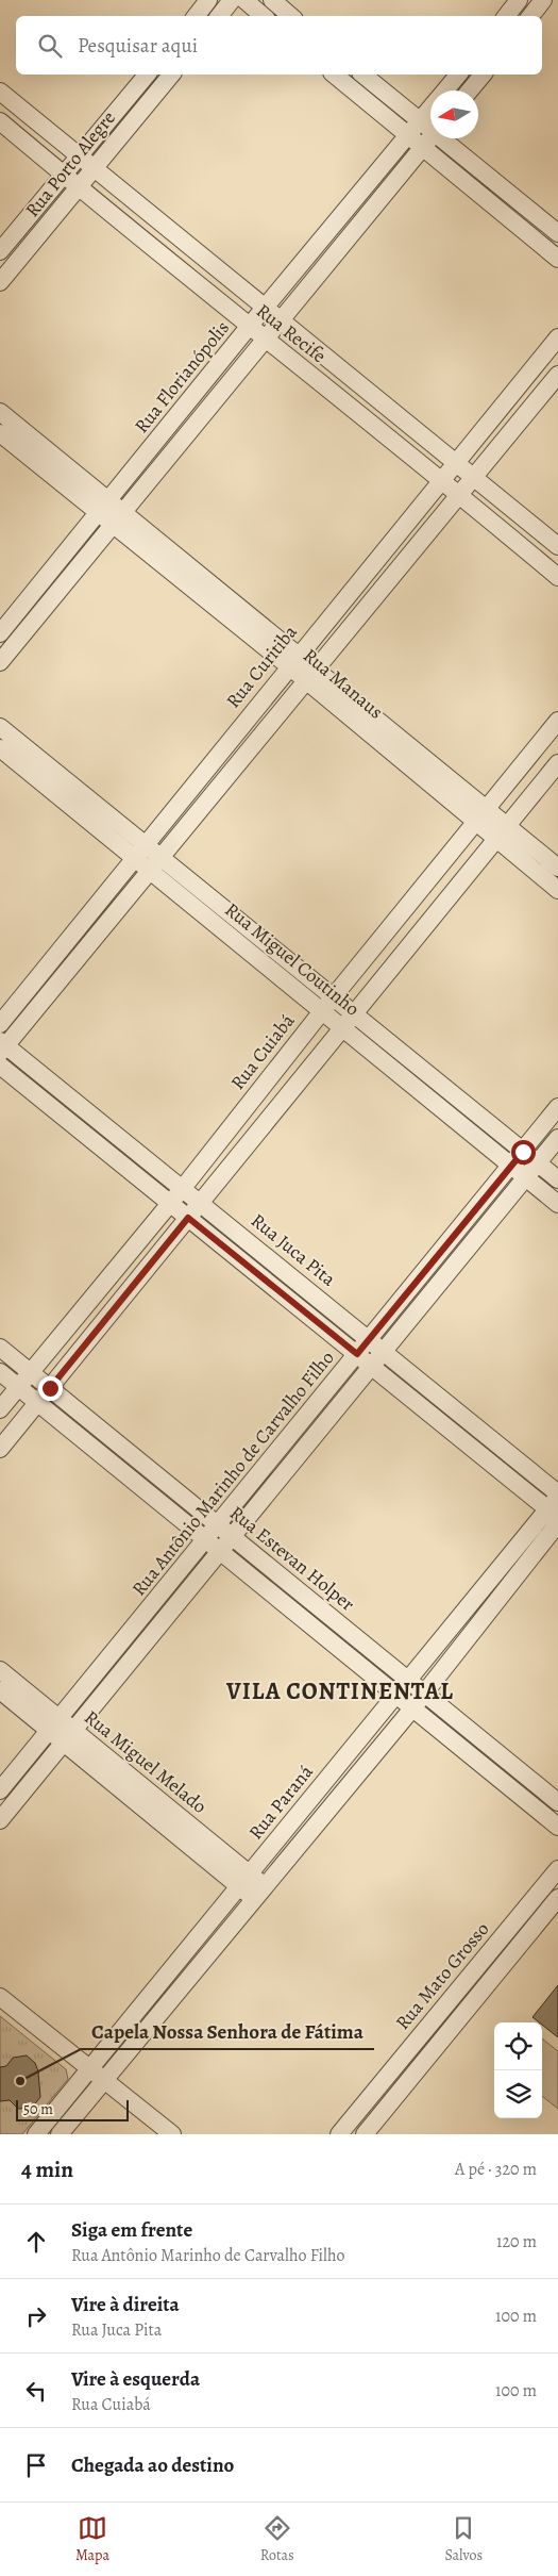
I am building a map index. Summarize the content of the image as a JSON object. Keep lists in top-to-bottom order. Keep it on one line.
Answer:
{"streets":{"street":["Rua Porto Alegre","Rua Recife","Rua Florianópolis","Rua Curitiba","Rua Manaus","Rua Miguel Coutinho","Rua Cuiabá","Rua Juca Pita","Rua Antônio Marinho de Carvalho Filho","Rua Estevan Holper","Rua Miguel Melado","Rua Paraná","Rua Mato Grosso"]},"crossings":[["Rua Porto Alegre","Rua Recife"],["Rua Recife","Rua Florianópolis"],["Rua Recife","Rua Curitiba"],["Rua Florianópolis","Rua Manaus"],["Rua Curitiba","Rua Manaus"],["Rua Curitiba","Rua Miguel Coutinho"],["Rua Manaus","Rua Cuiabá"],["Rua Miguel Coutinho","Rua Cuiabá"],["Rua Miguel Coutinho","Rua Antônio Marinho de Carvalho Filho"],["Rua Cuiabá","Rua Juca Pita"],["Rua Cuiabá","Rua Estevan Holper"],["Rua Juca Pita","Rua Antônio Marinho de Carvalho Filho"],["Rua Juca Pita","Rua Paraná"],["Rua Antônio Marinho de Carvalho Filho","Rua Estevan Holper"],["Rua Antônio Marinho de Carvalho Filho","Rua Miguel Melado"],["Rua Estevan Holper","Rua Paraná"],["Rua Miguel Melado","Rua Paraná"]],"districts":["VILA CONTINENTAL"],"places":["Capela Nossa Senhora de Fátima"],"scale_bar":"50 m","north":"left","page":{"search":"Pesquisar aqui","scale":"50 m","heading":["4 min","A pé · 320 m"],"list":[["Siga em frente","Rua Antônio Marinho de Carvalho Filho","120 m"],["Vire à direita","Rua Juca Pita","100 m"],["Vire à esquerda","Rua Cuiabá","100 m"],"Chegada ao destino"],"nav":["Mapa","Rotas","Salvos"]}}
